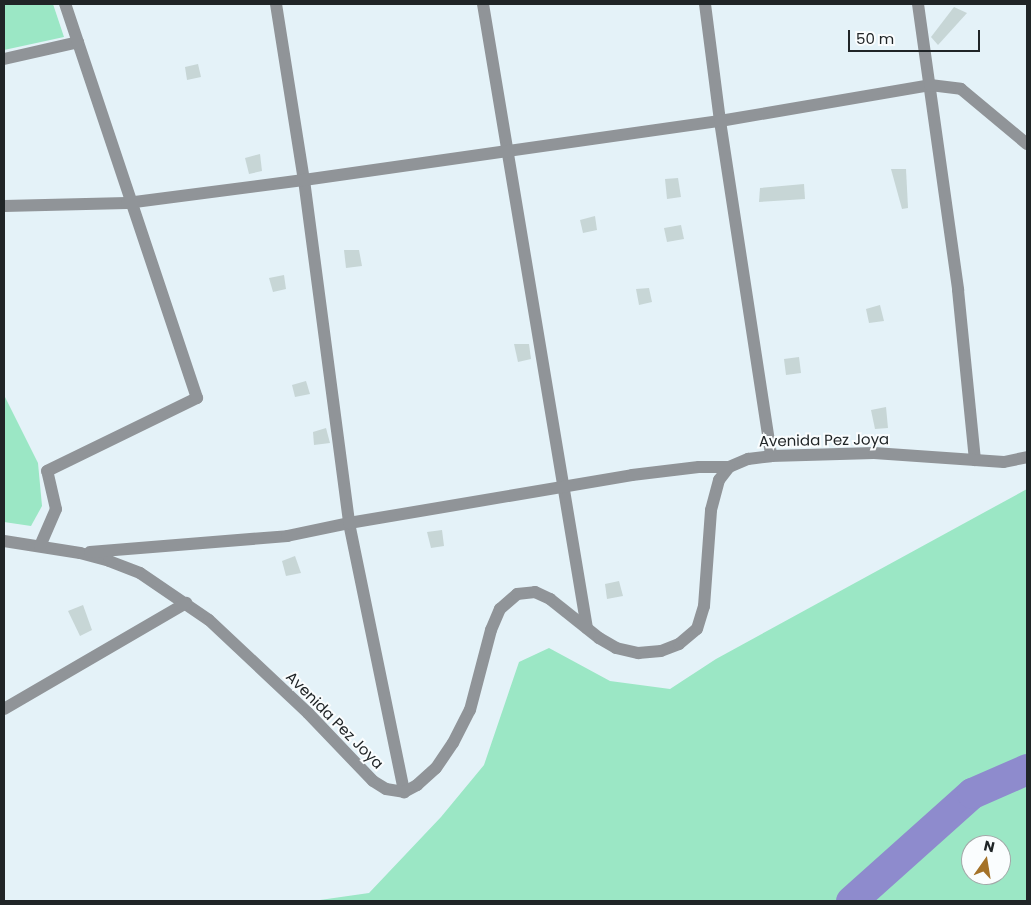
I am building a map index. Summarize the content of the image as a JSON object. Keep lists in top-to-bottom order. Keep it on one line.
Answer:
{"streets":{"street":["Avenida Pez Joya"]},"scale_bar":"50 m","north":"top"}
